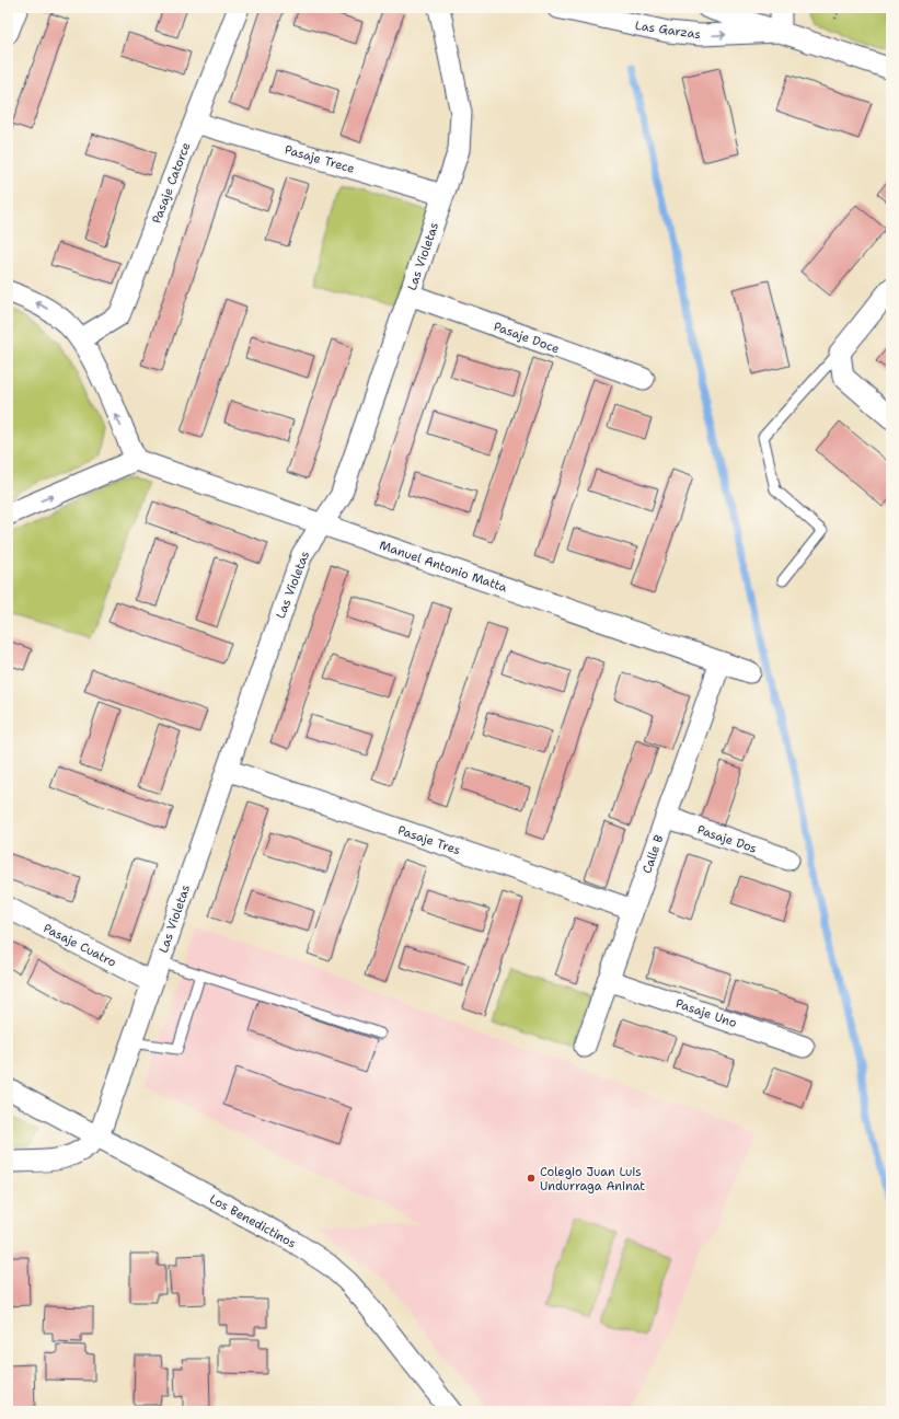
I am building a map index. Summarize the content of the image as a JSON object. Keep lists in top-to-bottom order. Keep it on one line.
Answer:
{"streets":{"street":["Las Garzas","Pasaje Trece","Pasaje Catorce","Las Violetas","Pasaje Doce","Manuel Antonio Matta","Pasaje Dos","Pasaje Tres","Calle B","Pasaje Cuatro","Pasaje Uno","Los Benedictinos"]},"crossings":[["Pasaje Trece","Pasaje Catorce"],["Pasaje Trece","Las Violetas"],["Las Violetas","Pasaje Doce"],["Las Violetas","Manuel Antonio Matta"],["Las Violetas","Pasaje Tres"],["Las Violetas","Pasaje Cuatro"],["Las Violetas","Los Benedictinos"],["Manuel Antonio Matta","Calle B"],["Pasaje Dos","Calle B"],["Pasaje Tres","Calle B"],["Calle B","Pasaje Uno"]],"places":["Colegio Juan Luis Undurraga Aninat"]}
